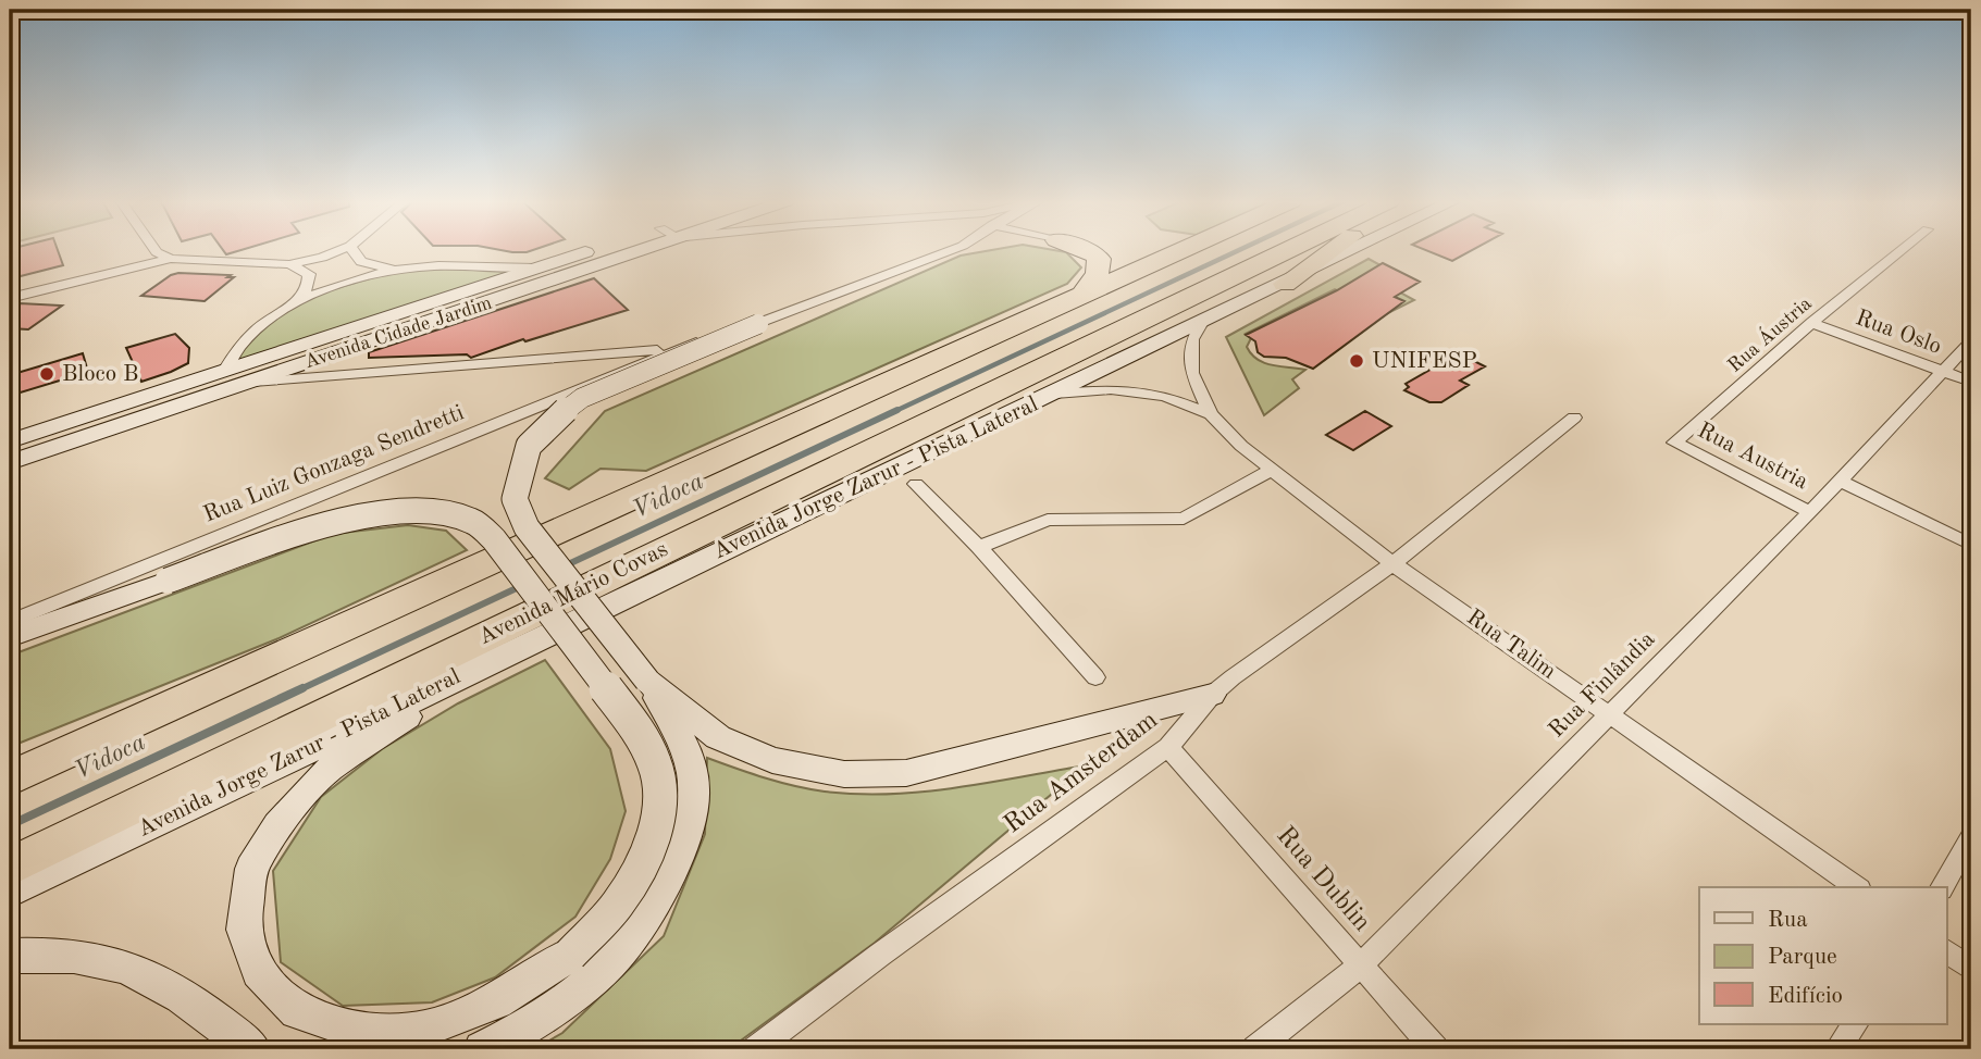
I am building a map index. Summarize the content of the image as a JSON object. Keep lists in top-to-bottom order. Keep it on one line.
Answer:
{"streets":{"highway":["Avenida Mário Covas"],"main road":["Avenida Cidade Jardim","Avenida Jorge Zarur - Pista Lateral"],"street":["Rua Oslo","Rua Áustria","Rua Austria","Rua Luiz Gonzaga Sendretti","Rua Talim","Rua Finlândia","Rua Amsterdam","Rua Dublin"]},"crossings":[["Rua Oslo","Rua Áustria"],["Rua Oslo","Rua Finlândia"],["Rua Áustria","Rua Austria"],["Rua Austria","Rua Finlândia"],["Avenida Jorge Zarur - Pista Lateral","Rua Talim"],["Rua Talim","Rua Finlândia"],["Rua Talim","Rua Amsterdam"],["Rua Finlândia","Rua Dublin"],["Rua Amsterdam","Rua Dublin"]],"water":["Vidoca"],"places":["UNIFESP","Bloco B"],"legend":["Rua","Parque","Edifício"]}
